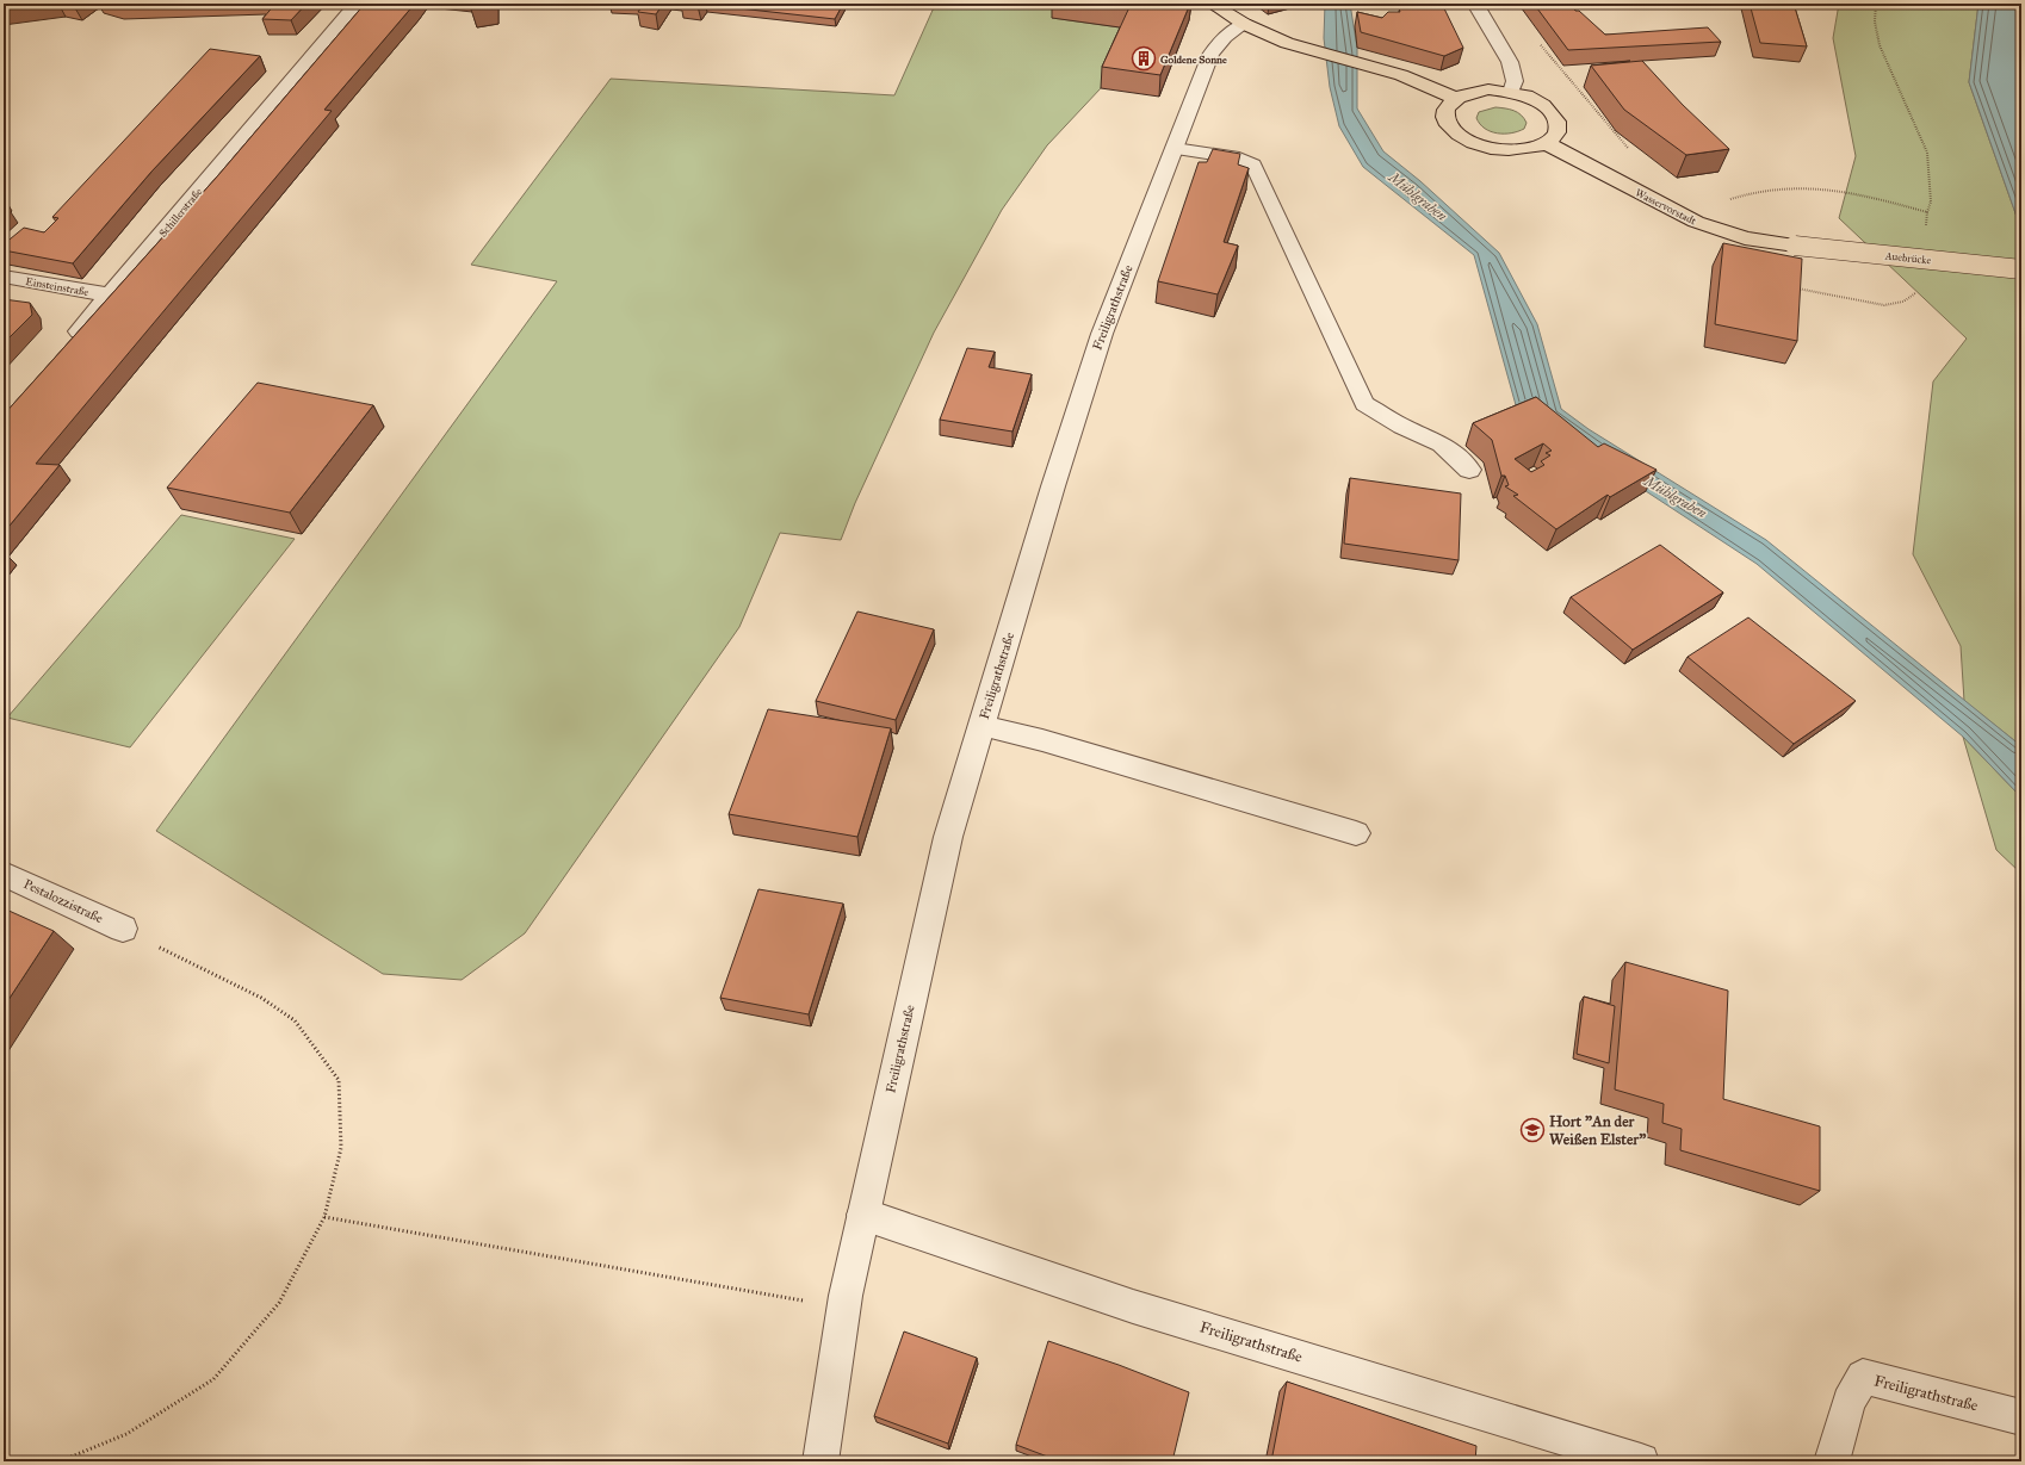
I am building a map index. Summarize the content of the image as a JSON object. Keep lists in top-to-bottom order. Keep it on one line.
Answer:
{"streets":{"main road":["Wasservorstadt","Auebrücke"],"street":["Schillerstraße","Einsteinstraße","Freiligrathstraße","Pestalozzistraße"]},"crossings":[["Wasservorstadt","Auebrücke"],["Schillerstraße","Einsteinstraße"]],"water":["Mühlgraben"],"places":{"building":["Goldene Sonne"],"school or university":["Hort \"An der Weißen Elster\""]}}
